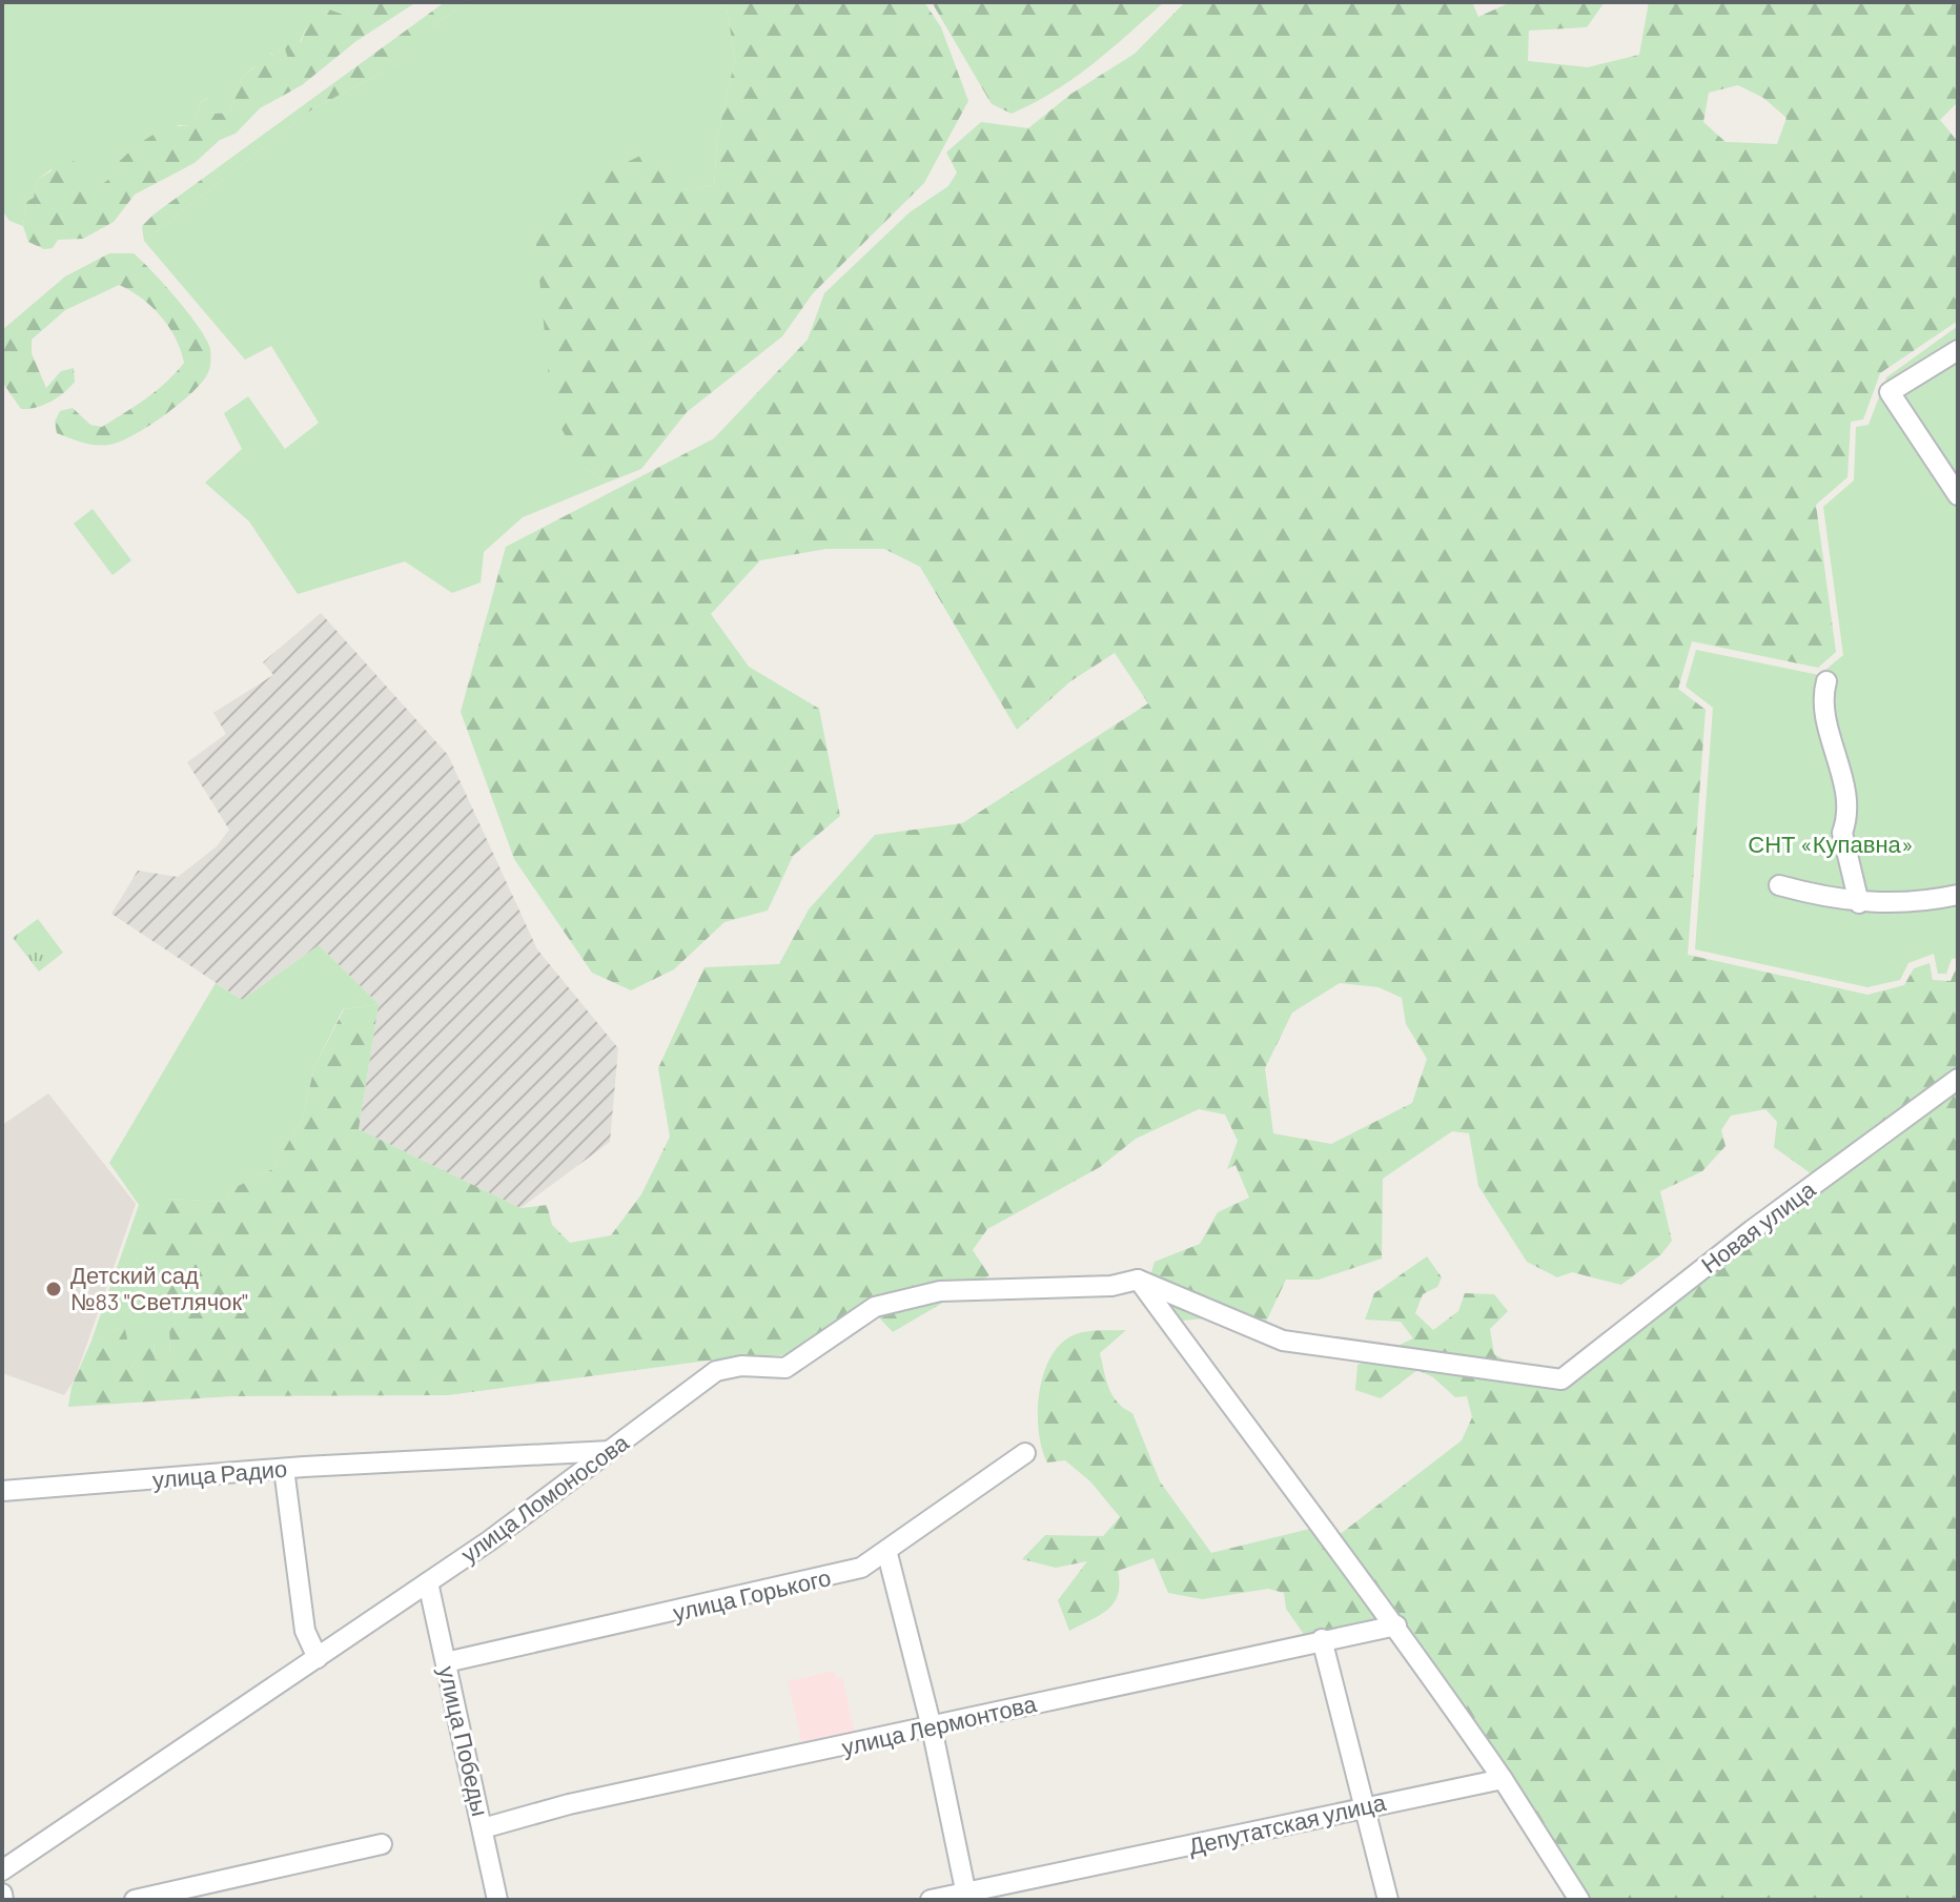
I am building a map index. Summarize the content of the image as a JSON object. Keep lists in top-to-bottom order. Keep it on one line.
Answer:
{"streets":{"street":["Новая улица","улица Радио","улица Ломоносова","улица Горького","улица Лермонтова","улица Победы","Депутатская улица"]},"crossings":[["Новая улица","улица Ломоносова"],["улица Радио","улица Ломоносова"],["улица Ломоносова","улица Победы"],["улица Горького","улица Победы"],["улица Лермонтова","улица Победы"]],"parks":["СНТ «Купавна»"],"places":["Детский сад №83 \"Светлячок\""]}
